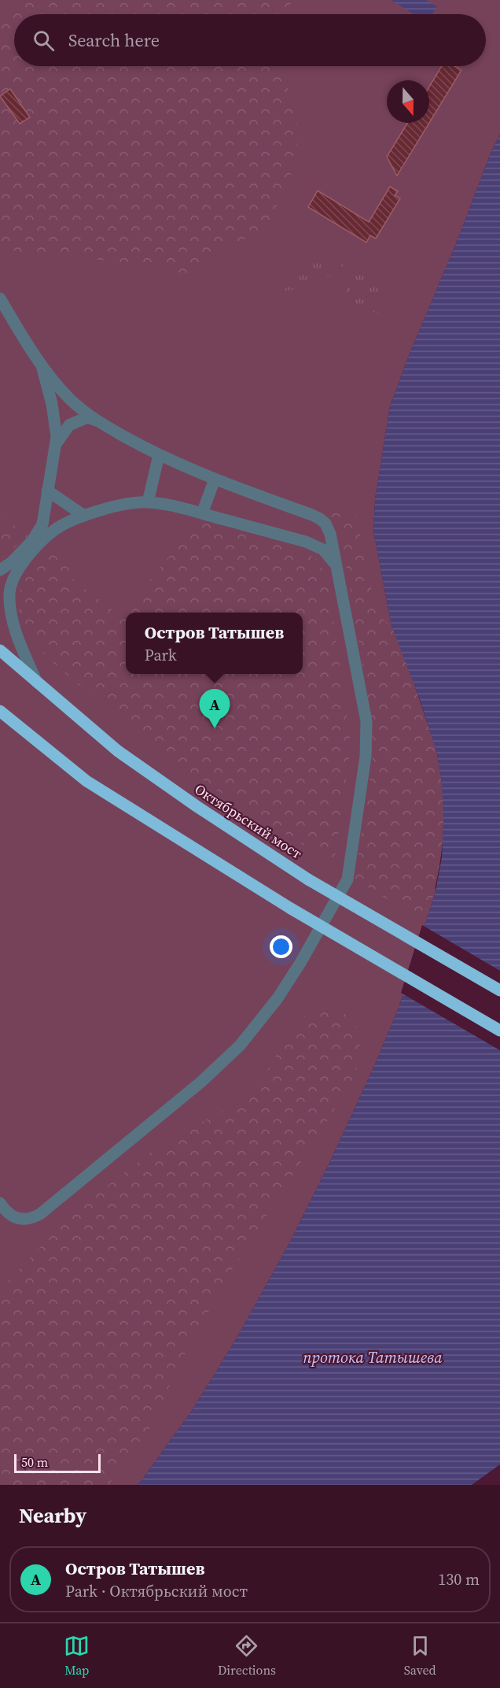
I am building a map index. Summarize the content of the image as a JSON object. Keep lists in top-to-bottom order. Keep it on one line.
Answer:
{"streets":{"main road":["Октябрьский мост"]},"water":["протока Татышева"],"scale_bar":"50 m","north":"bottom","page":{"search":"Search here","popup":["Остров Татышев","Park"],"pins":"A","scale":"50 m","heading":"Nearby","list":[{"mark":"A","name":"Остров Татышев","note":"Park · Октябрьский мост","value":"130 m"}],"nav":["Map","Directions","Saved"]}}
